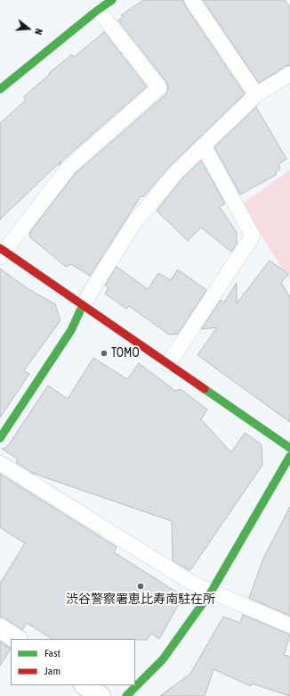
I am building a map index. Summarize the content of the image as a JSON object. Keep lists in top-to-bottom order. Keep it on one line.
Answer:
{"places":["TOMO","渋谷警察署恵比寿南駐在所"],"legend":["Fast","Jam"],"north":"right"}
